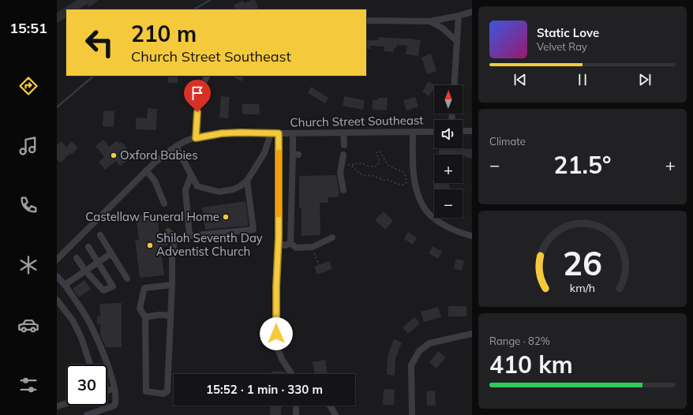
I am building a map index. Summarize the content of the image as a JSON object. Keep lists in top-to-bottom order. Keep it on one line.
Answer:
{"streets":{"street":["Church Street Southeast"]},"places":["Oxford Babies","Castellaw Funeral Home","Shiloh Seventh Day Adventist Church"],"north":"top","page":{"tabs":"15:51","turn":["210 m","Church Street Southeast"],"song":["Static Love","Velvet Ray"],"map_buttons":["+","−"],"tile":["Climate",["Range · 82%","410 km"]],"heat":["−","21.5°","+"],"limit":"30","trip":"15:52 · 1 min · 330 m","gauge":["26","km/h"]}}
